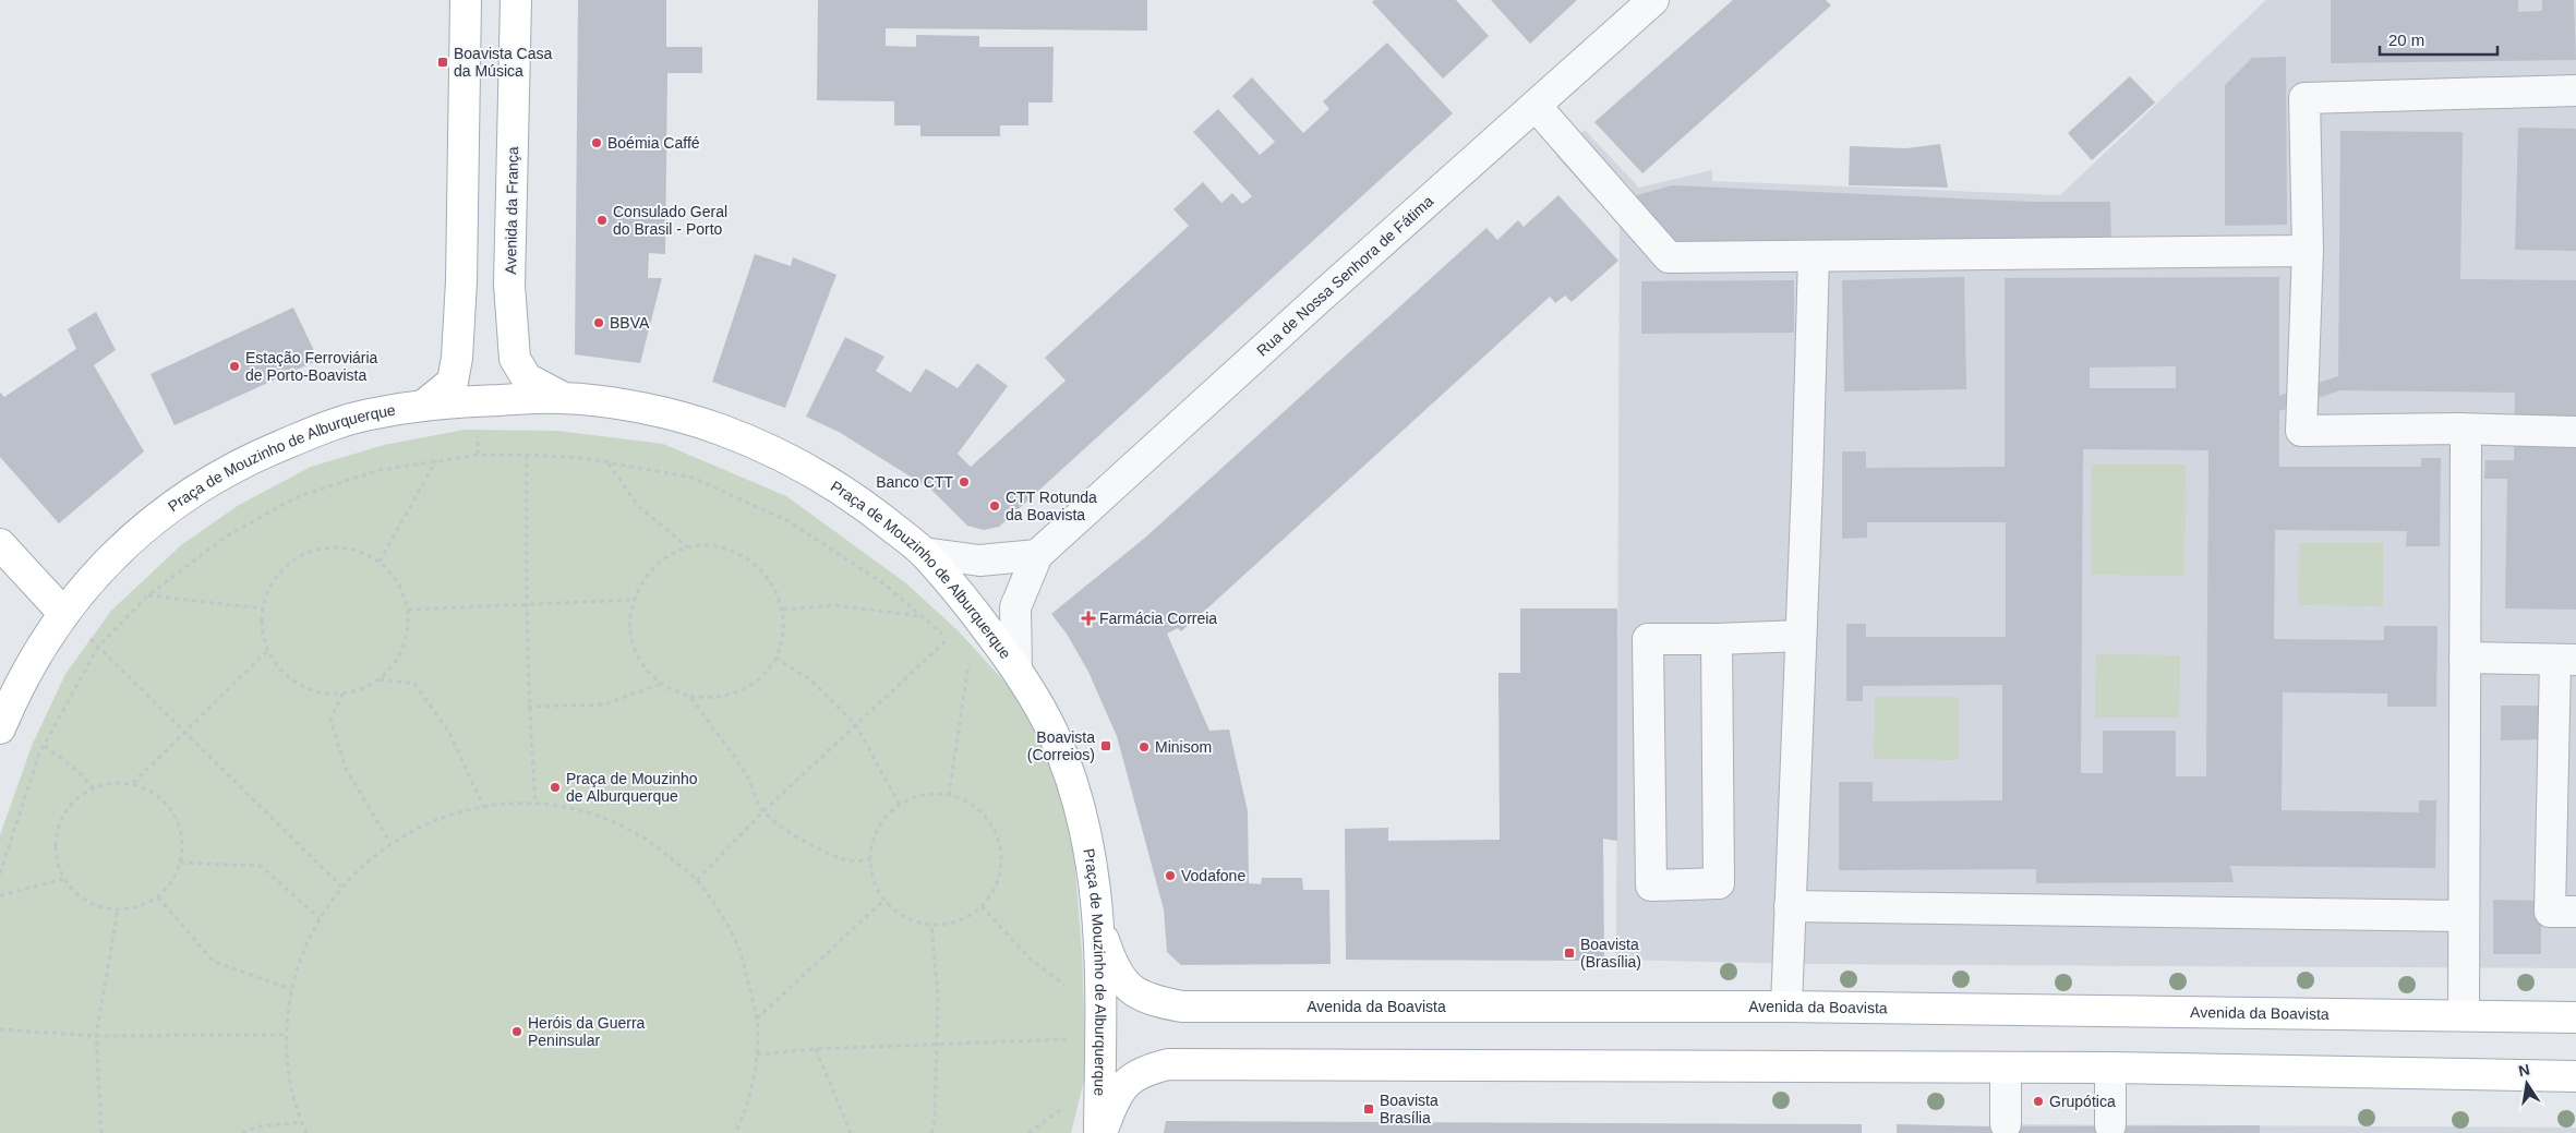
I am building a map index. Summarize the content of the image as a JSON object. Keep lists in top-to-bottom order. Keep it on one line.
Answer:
{"streets":{"main road":["Avenida da França","Praça de Mouzinho de Alburquerque","Avenida da Boavista"],"street":["Rua de Nossa Senhora de Fátima"]},"crossings":[["Avenida da França","Praça de Mouzinho de Alburquerque"],["Rua de Nossa Senhora de Fátima","Praça de Mouzinho de Alburquerque"],["Praça de Mouzinho de Alburquerque","Avenida da Boavista"]],"places":{"transit":["Boavista Casa da Música","Boavista (Correios)","Boavista (Brasília)","Boavista Brasília"],"other":["Boémia Caffé","Consulado Geral do Brasil - Porto","BBVA","Estação Ferroviária de Porto-Boavista","Banco CTT","CTT Rotunda da Boavista","Minisom","Praça de Mouzinho de Alburquerque","Vodafone","Heróis da Guerra Peninsular","Grupótica"],"health":["Farmácia Correia"]},"scale_bar":"20 m","north":"top"}
